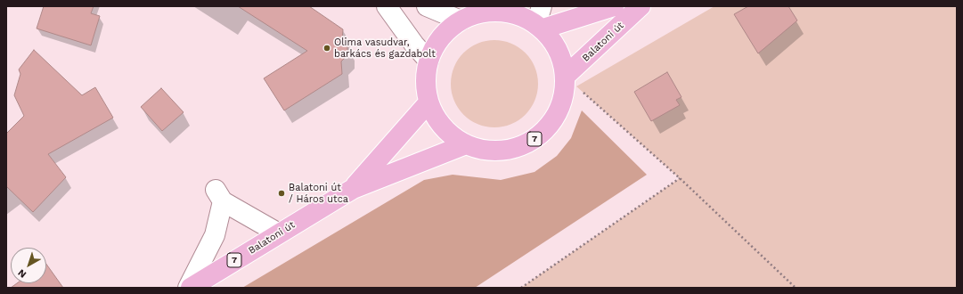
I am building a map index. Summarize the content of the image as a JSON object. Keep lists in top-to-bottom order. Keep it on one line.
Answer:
{"streets":{"main road":["Balatoni út","7"]},"crossings":[["Balatoni út","7"]],"places":["Olima vasudvar, barkács és gazdabolt","Balatoni út / Háros utca"],"north":"bottom left"}
